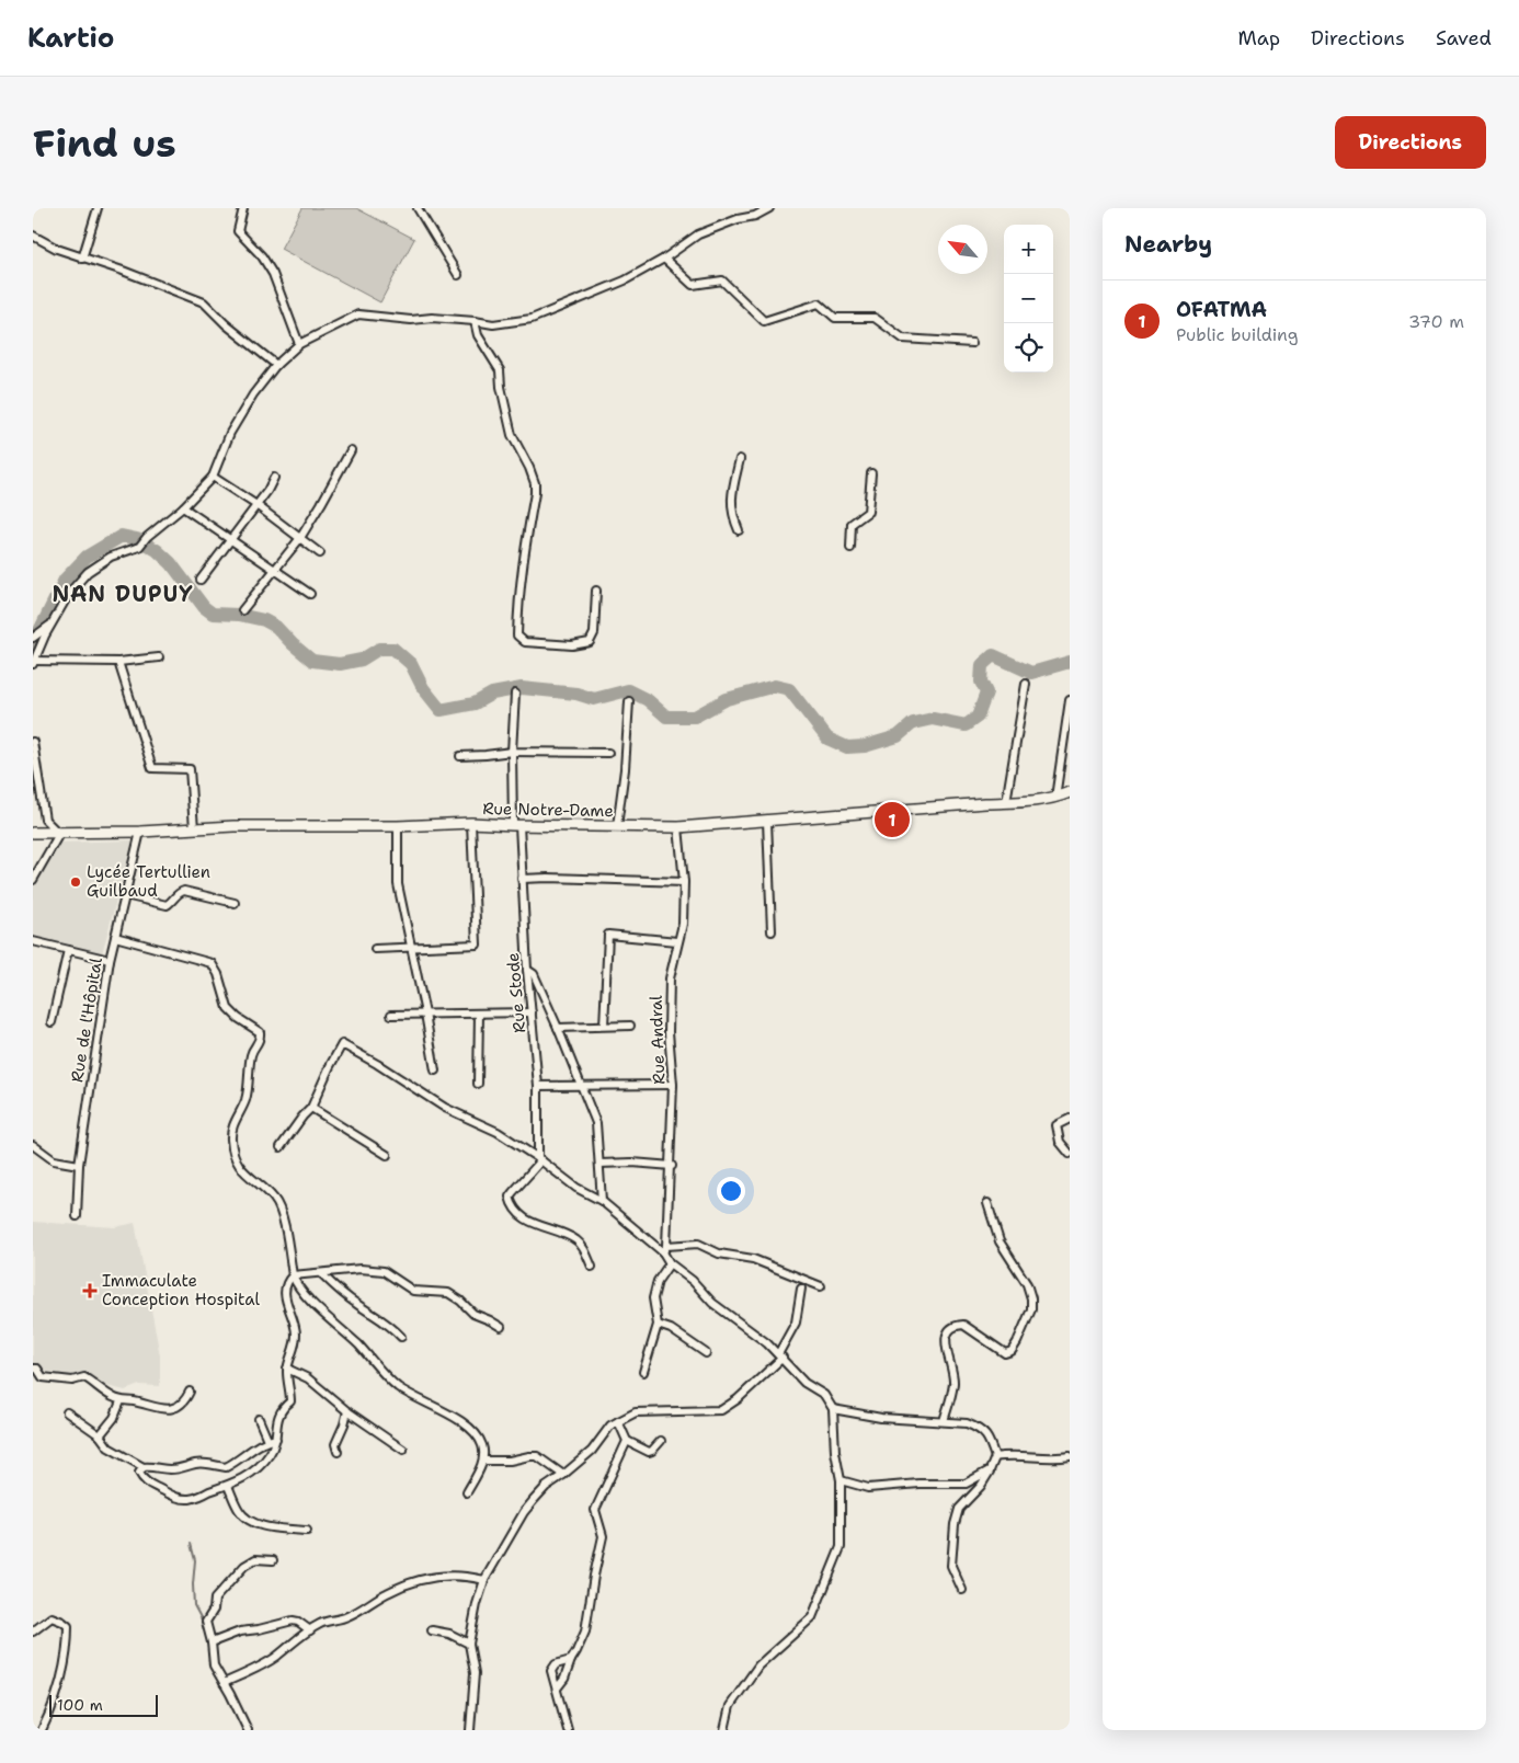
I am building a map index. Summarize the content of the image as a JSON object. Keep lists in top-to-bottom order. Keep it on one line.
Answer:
{"streets":{"street":["Rue Notre-Dame","Rue Stode","Rue de l'Hôpital","Rue Andral"]},"crossings":[["Rue Notre-Dame","Rue Stode"],["Rue Notre-Dame","Rue de l'Hôpital"],["Rue Notre-Dame","Rue Andral"]],"districts":["NAN DUPUY"],"places":{"other":["Lycée Tertullien Guilbaud"],"health":["Immaculate Conception Hospital"]},"scale_bar":"100 m","north":"top left","page":{"header":"Kartio","nav":["Map","Directions","Saved"],"buttons":"Directions","title":"Find us","heading":"Nearby","map_buttons":["+","−"],"list":[{"mark":"1","name":"OFATMA","note":"Public building","value":"370 m"}],"pins":"1","scale":"100 m"}}
